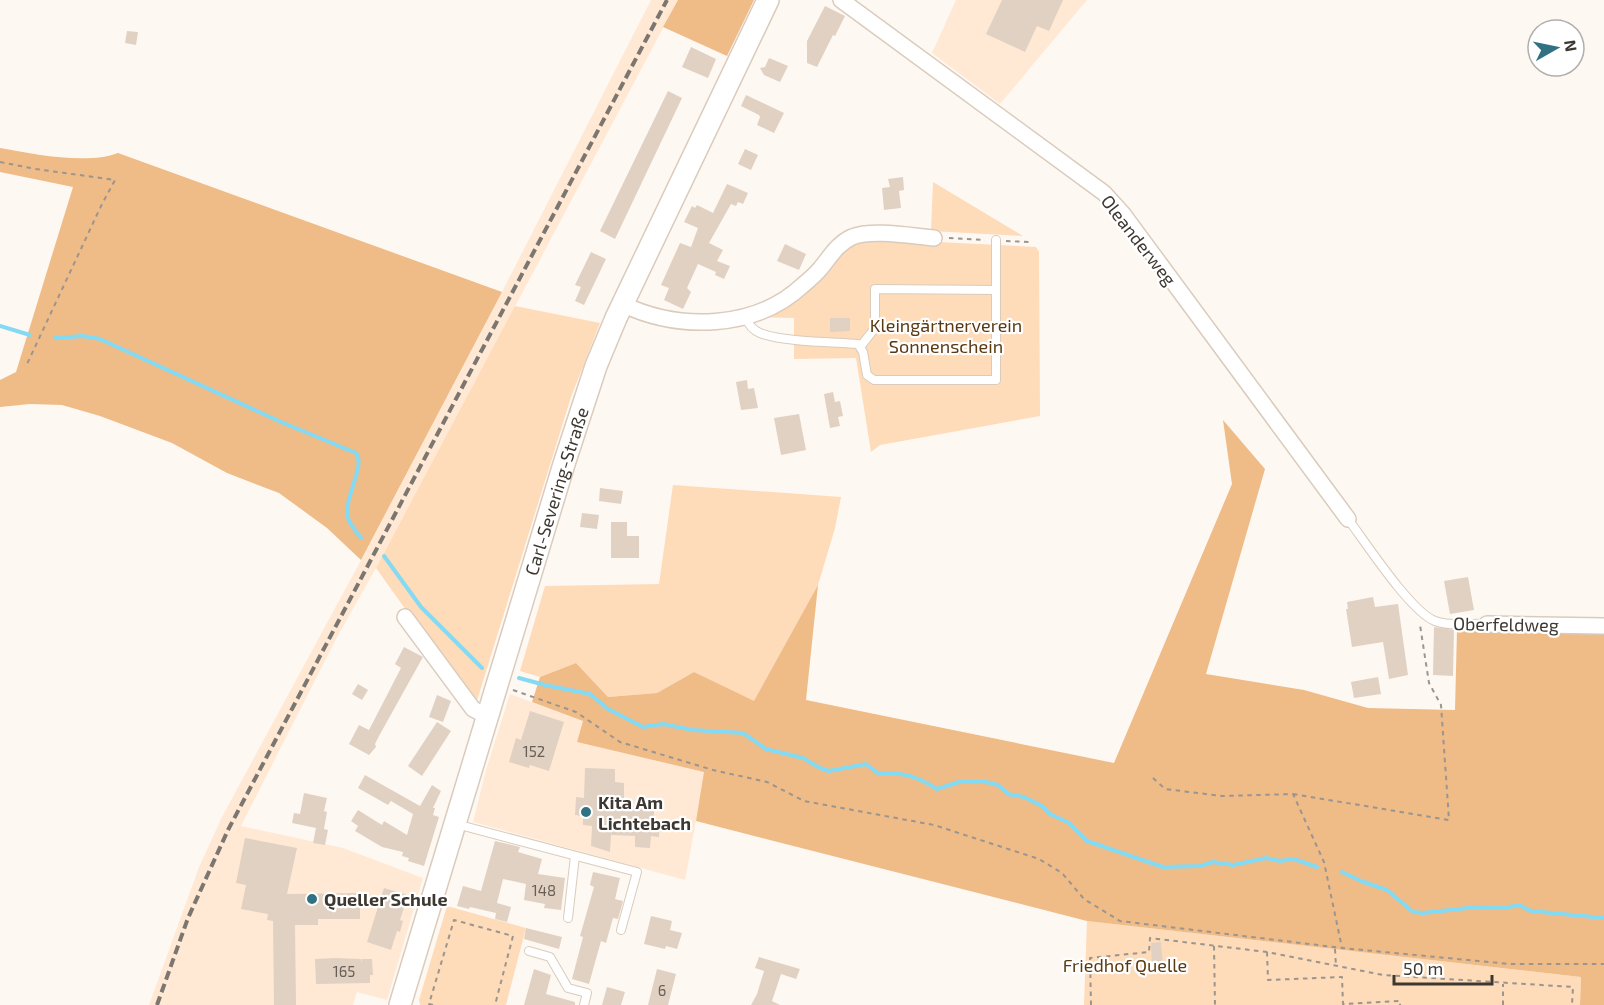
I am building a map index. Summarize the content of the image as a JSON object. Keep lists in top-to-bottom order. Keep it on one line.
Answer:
{"streets":{"street":["Oleanderweg","Carl-Severing-Straße","Oberfeldweg"]},"crossings":[["Oleanderweg","Oberfeldweg"]],"parks":["Kleingärtnerverein Sonnenschein","Friedhof Quelle"],"places":["Kita Am Lichtebach","Queller Schule"],"house_numbers":["152","148","165","6"],"scale_bar":"50 m","north":"right"}
